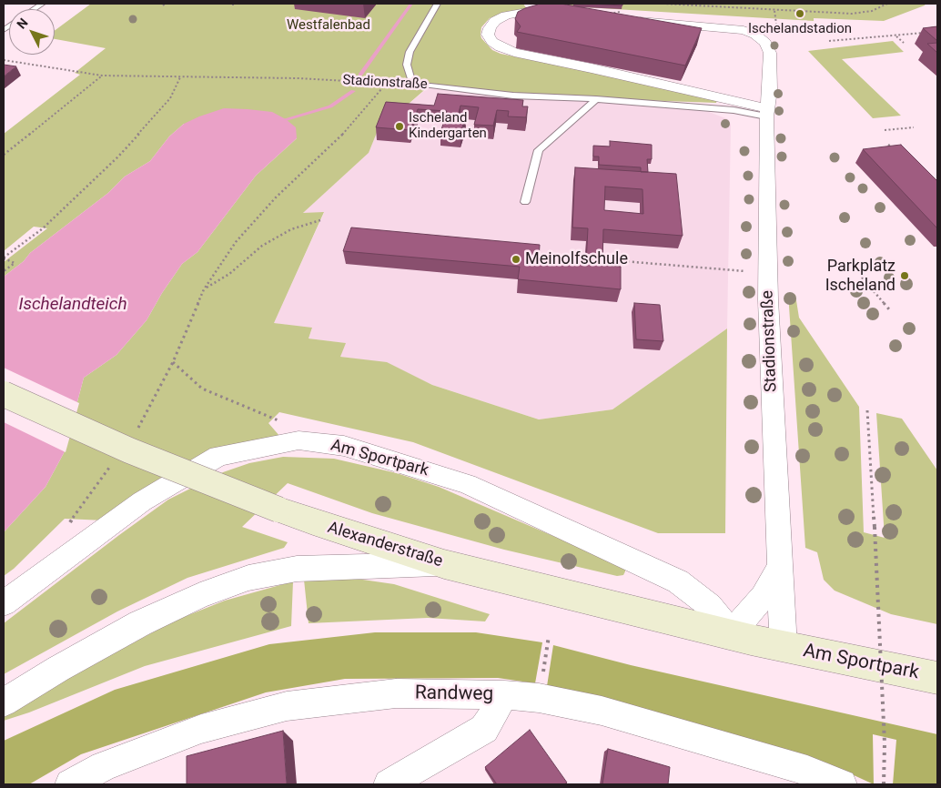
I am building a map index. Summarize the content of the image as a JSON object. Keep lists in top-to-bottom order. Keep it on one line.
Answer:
{"streets":{"main road":["Am Sportpark","Alexanderstraße"],"street":["Stadionstraße","Randweg"]},"crossings":[["Stadionstraße","Am Sportpark"],["Stadionstraße","Alexanderstraße"],["Am Sportpark","Alexanderstraße"]],"water":["Ischelandteich"],"parks":["Westfalenbad"],"places":["Ischelandstadion","Ischeland Kindergarten","Meinolfschule","Parkplatz Ischeland"],"north":"top left"}
